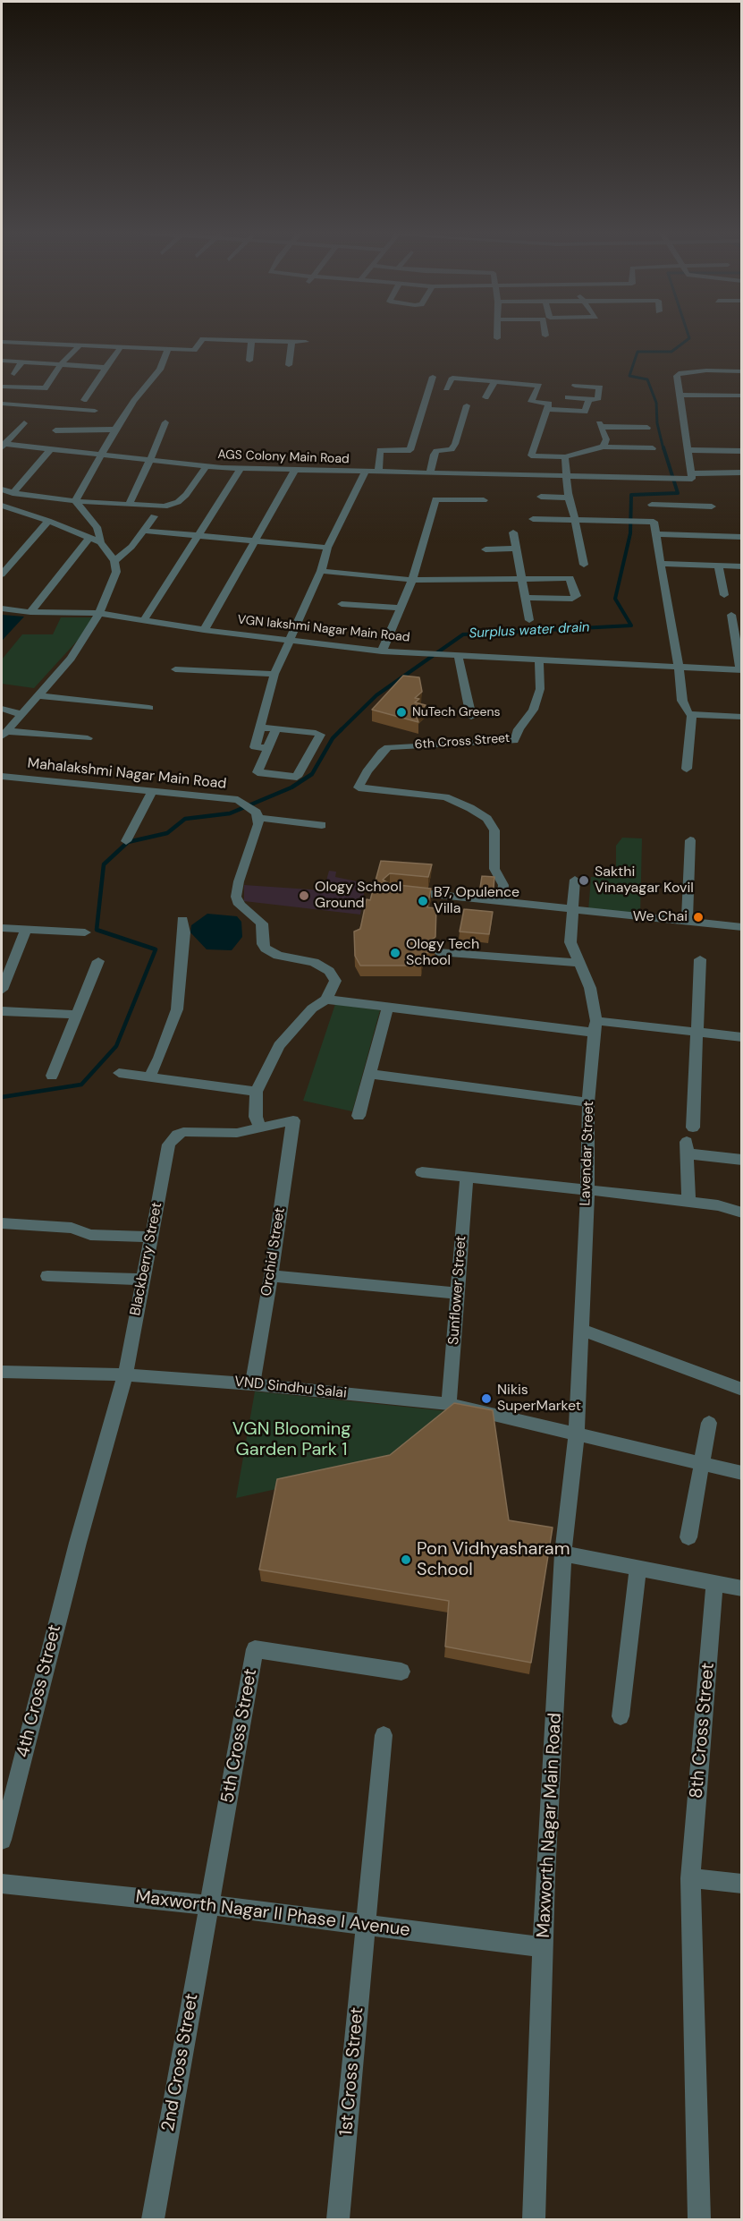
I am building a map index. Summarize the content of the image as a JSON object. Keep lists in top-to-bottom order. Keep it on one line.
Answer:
{"streets":{"street":["AGS Colony Main Road","VGN lakshmi Nagar Main Road","6th Cross Street","Mahalakshmi Nagar Main Road","Lavendar Street","Orchid Street","Blackberry Street","Sunflower Street","VND Sindhu Salai","4th Cross Street","8th Cross Street","5th Cross Street","Maxworth Nagar Main Road","Maxworth Nagar II Phase I Avenue","2nd Cross Street","1st Cross Street"]},"crossings":[["VGN lakshmi Nagar Main Road","6th Cross Street"],["Lavendar Street","VND Sindhu Salai"],["Lavendar Street","Maxworth Nagar Main Road"],["Orchid Street","Blackberry Street"],["Orchid Street","VND Sindhu Salai"],["Blackberry Street","VND Sindhu Salai"],["Blackberry Street","4th Cross Street"],["Sunflower Street","VND Sindhu Salai"],["VND Sindhu Salai","Maxworth Nagar Main Road"],["5th Cross Street","Maxworth Nagar II Phase I Avenue"],["5th Cross Street","2nd Cross Street"],["Maxworth Nagar Main Road","Maxworth Nagar II Phase I Avenue"],["Maxworth Nagar II Phase I Avenue","2nd Cross Street"],["Maxworth Nagar II Phase I Avenue","1st Cross Street"]],"water":["Surplus water drain"],"parks":["VGN Blooming Garden Park 1"],"places":["NuTech Greens","Sakthi Vinayagar Kovil","Ology School Ground","B7, Opulence Villa","We Chai","Ology Tech School","Nikis SuperMarket","Pon Vidhyasharam School"]}
